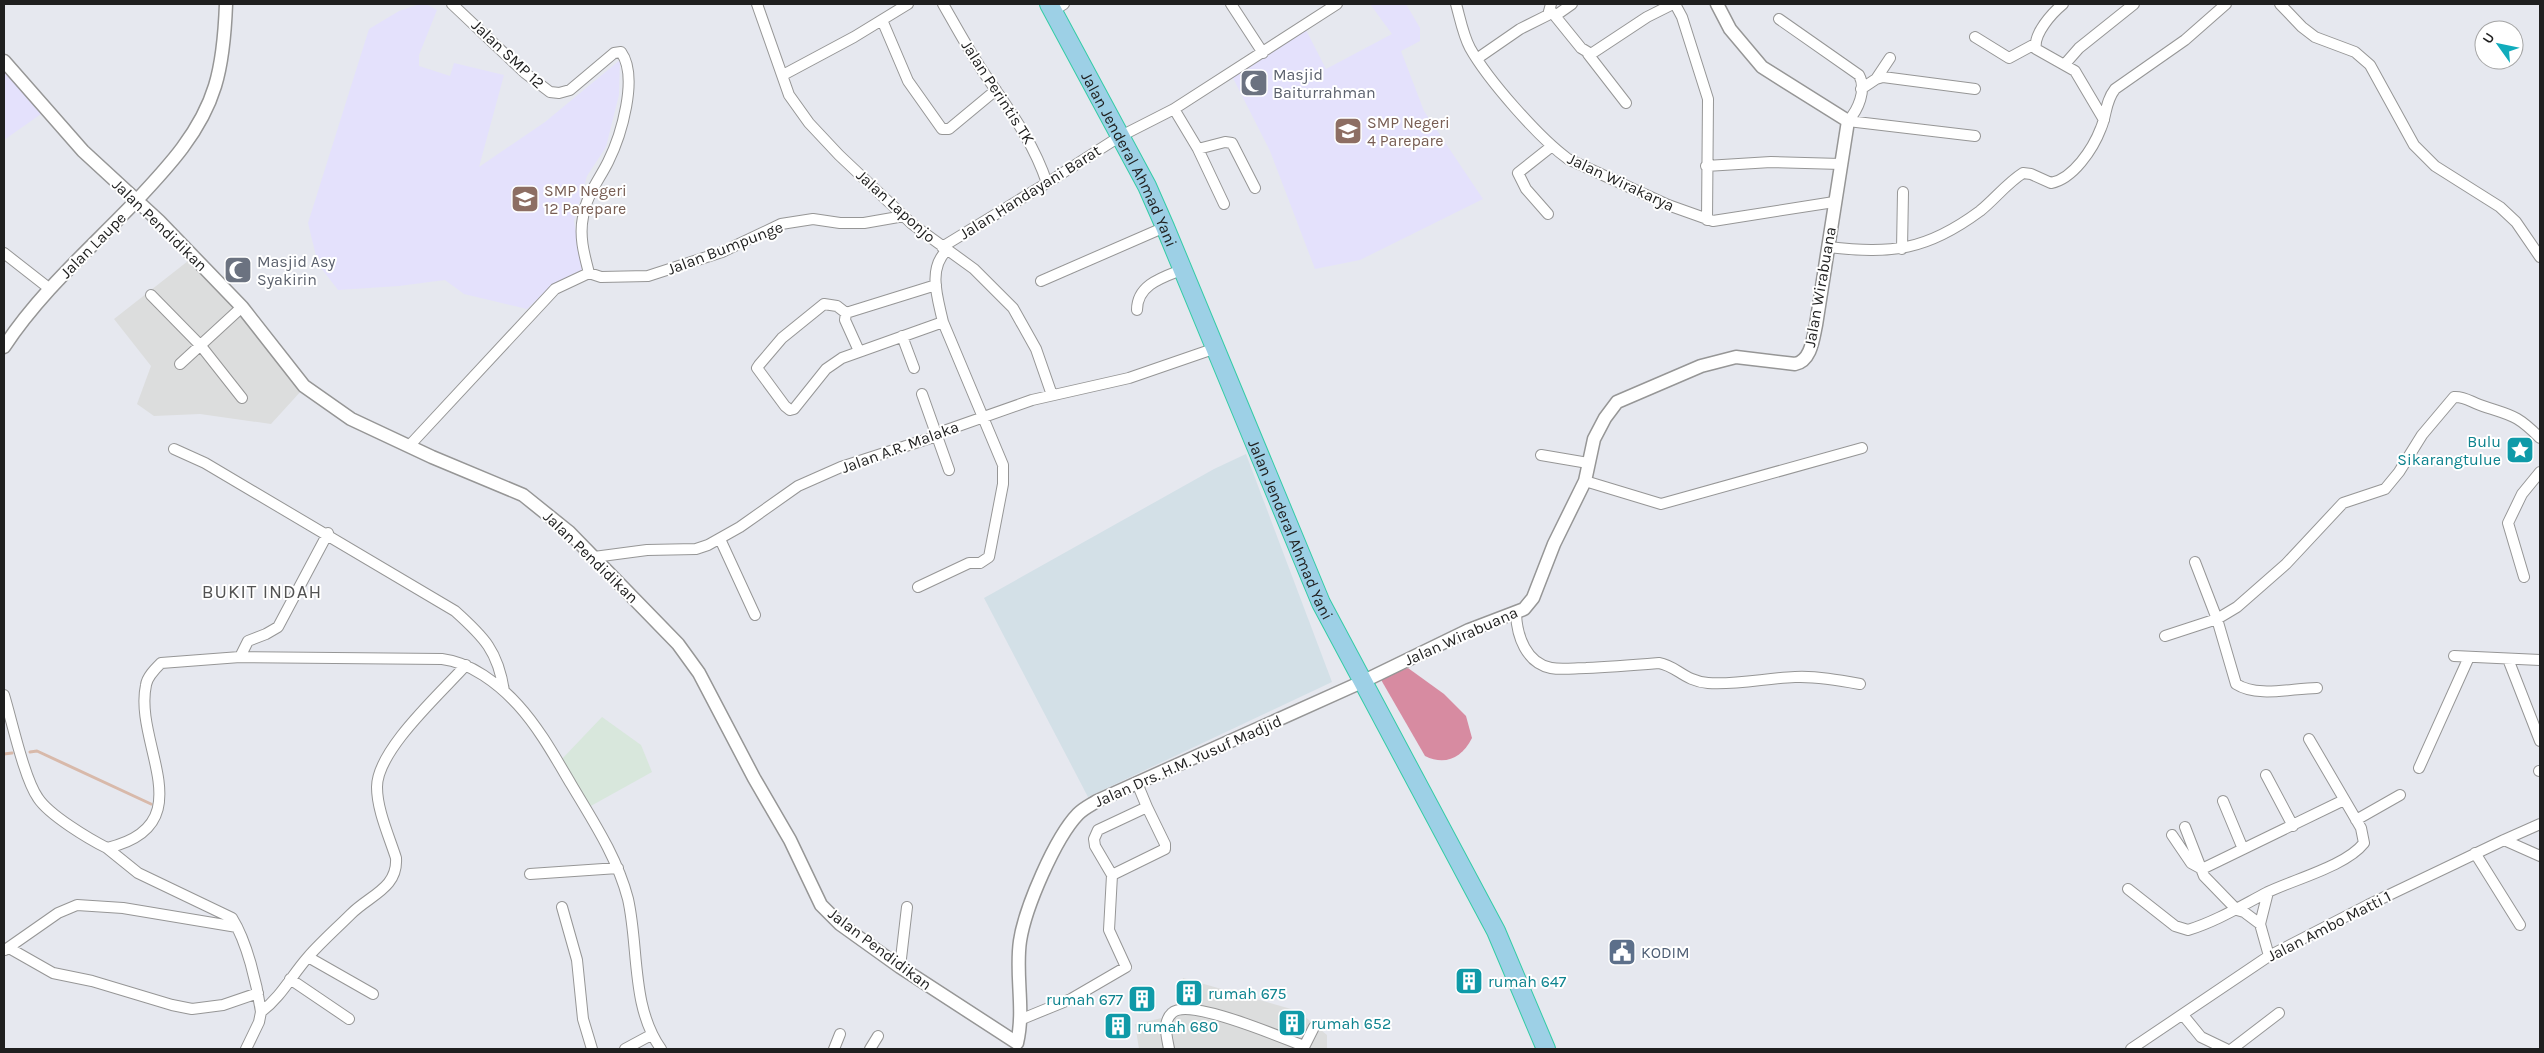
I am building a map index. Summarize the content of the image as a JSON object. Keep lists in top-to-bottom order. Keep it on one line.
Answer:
{"streets":{"highway":["Jalan Jenderal Ahmad Yani"],"street":["Jalan SMP 12","Jalan Perintis TK","Jalan Wirakarya","Jalan Handayani Barat","Jalan Laponjo","Jalan Pendidikan","Jalan Laupe","Jalan Bumpunge","Jalan Wirabuana","Jalan A.R. Malaka","Jalan Drs. H.M. Yusuf Madjid","Jalan Ambo Matti 1"]},"crossings":[["Jalan SMP 12","Jalan Bumpunge"],["Jalan Perintis TK","Jalan Handayani Barat"],["Jalan Jenderal Ahmad Yani","Jalan Handayani Barat"],["Jalan Jenderal Ahmad Yani","Jalan Wirabuana"],["Jalan Jenderal Ahmad Yani","Jalan A.R. Malaka"],["Jalan Jenderal Ahmad Yani","Jalan Drs. H.M. Yusuf Madjid"],["Jalan Wirakarya","Jalan Wirabuana"],["Jalan Handayani Barat","Jalan Laponjo"],["Jalan Laponjo","Jalan Bumpunge"],["Jalan Laponjo","Jalan A.R. Malaka"],["Jalan Pendidikan","Jalan Laupe"],["Jalan Pendidikan","Jalan A.R. Malaka"],["Jalan Pendidikan","Jalan Drs. H.M. Yusuf Madjid"],["Jalan Wirabuana","Jalan Drs. H.M. Yusuf Madjid"]],"districts":["BUKIT INDAH"],"places":{"mosque":["Masjid Baiturrahman","Masjid Asy Syakirin"],"school or university":["SMP Negeri 4 Parepare","SMP Negeri 12 Parepare"],"place":["Bulu Sikarangtulue"],"public building":["KODIM"],"building":["rumah 647","rumah 675","rumah 677","rumah 652","rumah 680"]},"north":"top left"}
